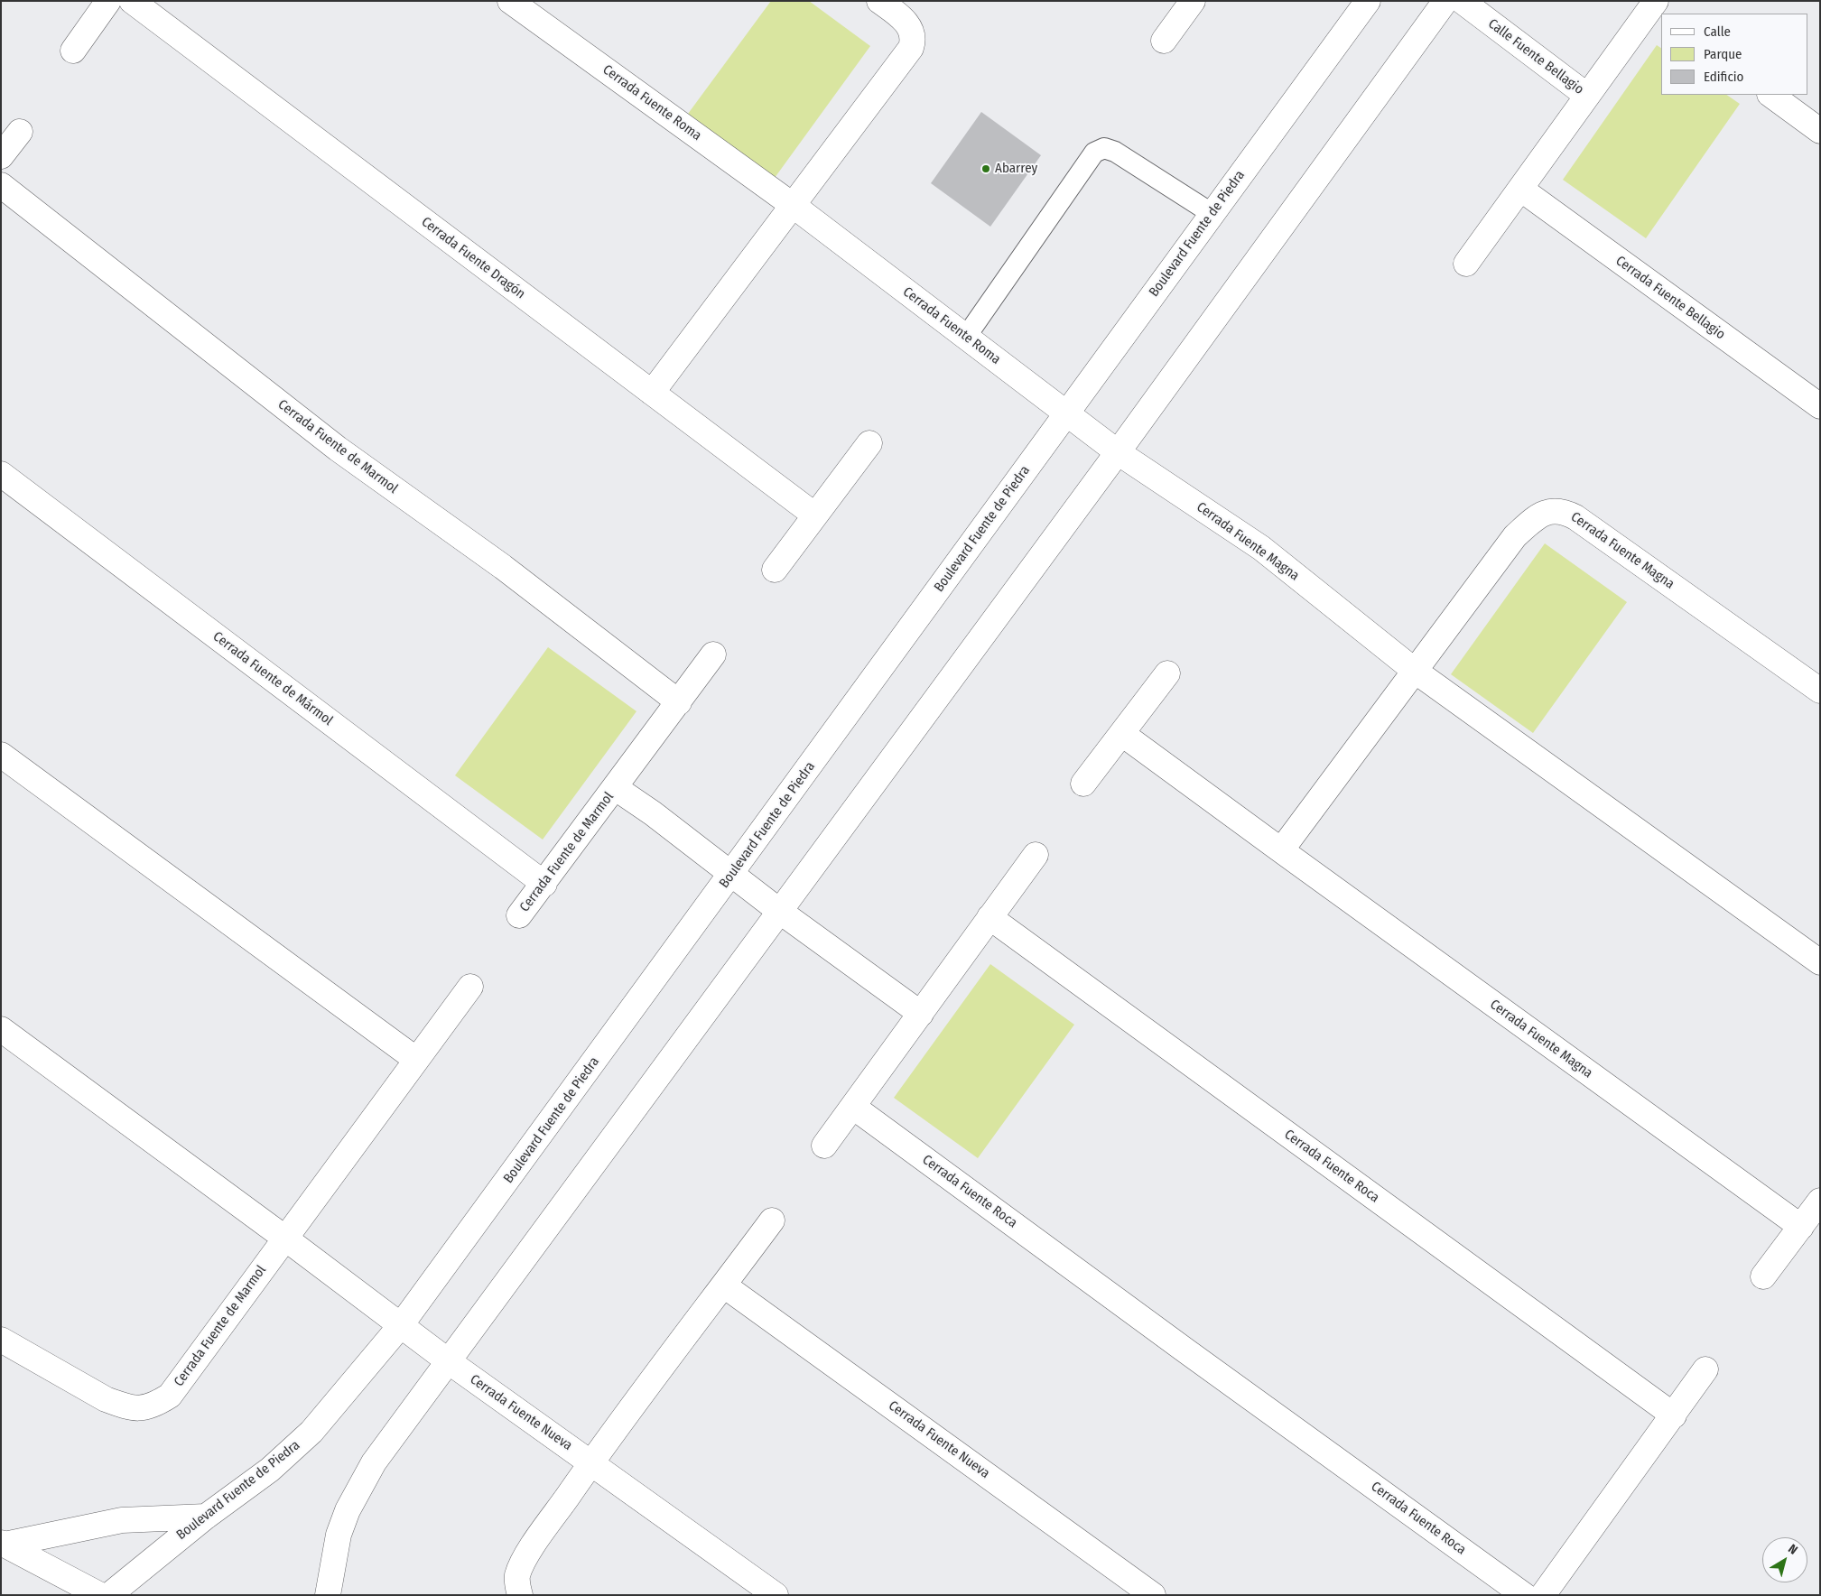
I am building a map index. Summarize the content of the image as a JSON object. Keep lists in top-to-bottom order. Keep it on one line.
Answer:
{"streets":{"street":["Calle Fuente Bellagio","Cerrada Fuente Roma","Boulevard Fuente de Piedra","Cerrada Fuente Dragón","Cerrada Fuente Bellagio","Cerrada Fuente de Marmol","Cerrada Fuente Magna","Cerrada Fuente de Mármol","Cerrada Fuente Roca","Cerrada Fuente Nueva"]},"crossings":[["Cerrada Fuente Roma","Boulevard Fuente de Piedra"],["Cerrada Fuente Roma","Cerrada Fuente Magna"],["Boulevard Fuente de Piedra","Cerrada Fuente de Marmol"],["Boulevard Fuente de Piedra","Cerrada Fuente Nueva"],["Cerrada Fuente de Marmol","Cerrada Fuente de Mármol"],["Cerrada Fuente de Marmol","Cerrada Fuente Nueva"]],"places":["Abarrey"],"legend":["Calle","Parque","Edificio"],"north":"top right"}
